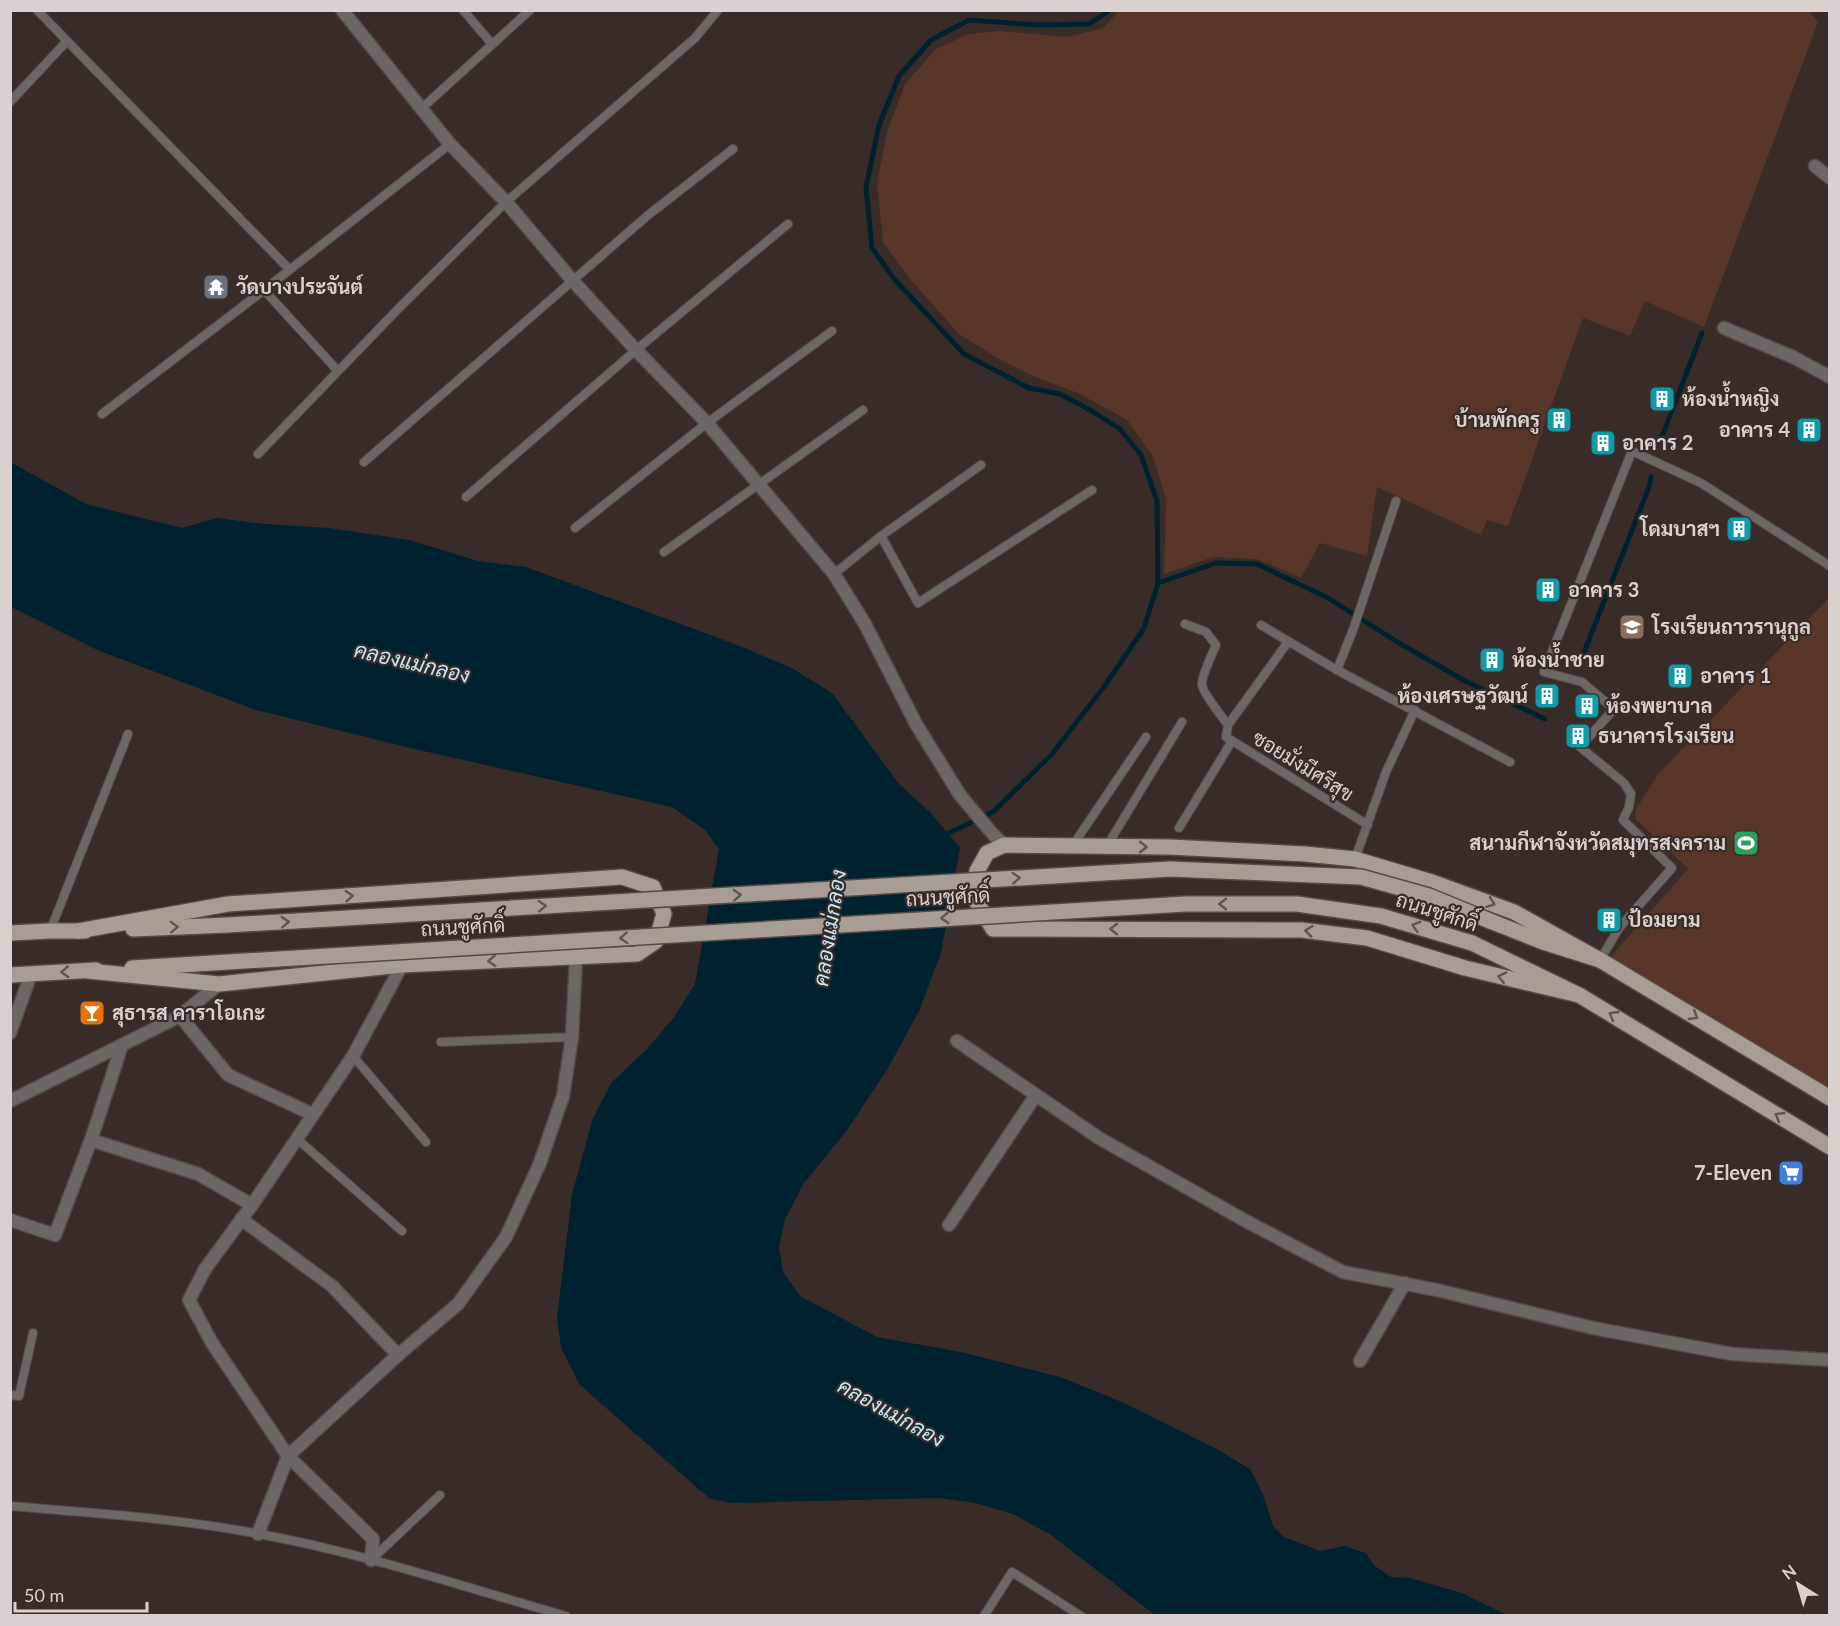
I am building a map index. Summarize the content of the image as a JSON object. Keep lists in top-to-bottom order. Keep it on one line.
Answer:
{"streets":{"main road":["ถนนชูศักดิ์"],"lane":["ซอยมั่งมีศรีสุข"]},"water":["คลองแม่กลอง"],"places":{"temple":["วัดบางประจันต์"],"building":["ห้องน้ำหญิง","บ้านพักครู","อาคาร 4","อาคาร 2","โดมบาสฯ","อาคาร 3","ห้องน้ำชาย","อาคาร 1","ห้องเศรษฐวัฒน์","ห้องพยาบาล","ธนาคารโรงเรียน","ป้อมยาม"],"school or university":["โรงเรียนถาวรานุกูล"],"sports":["สนามกีฬาจังหวัดสมุทรสงคราม"],"bar":["สุธารส คาราโอเกะ"],"supermarket":["7-Eleven"]},"scale_bar":"50 m","north":"top left"}
